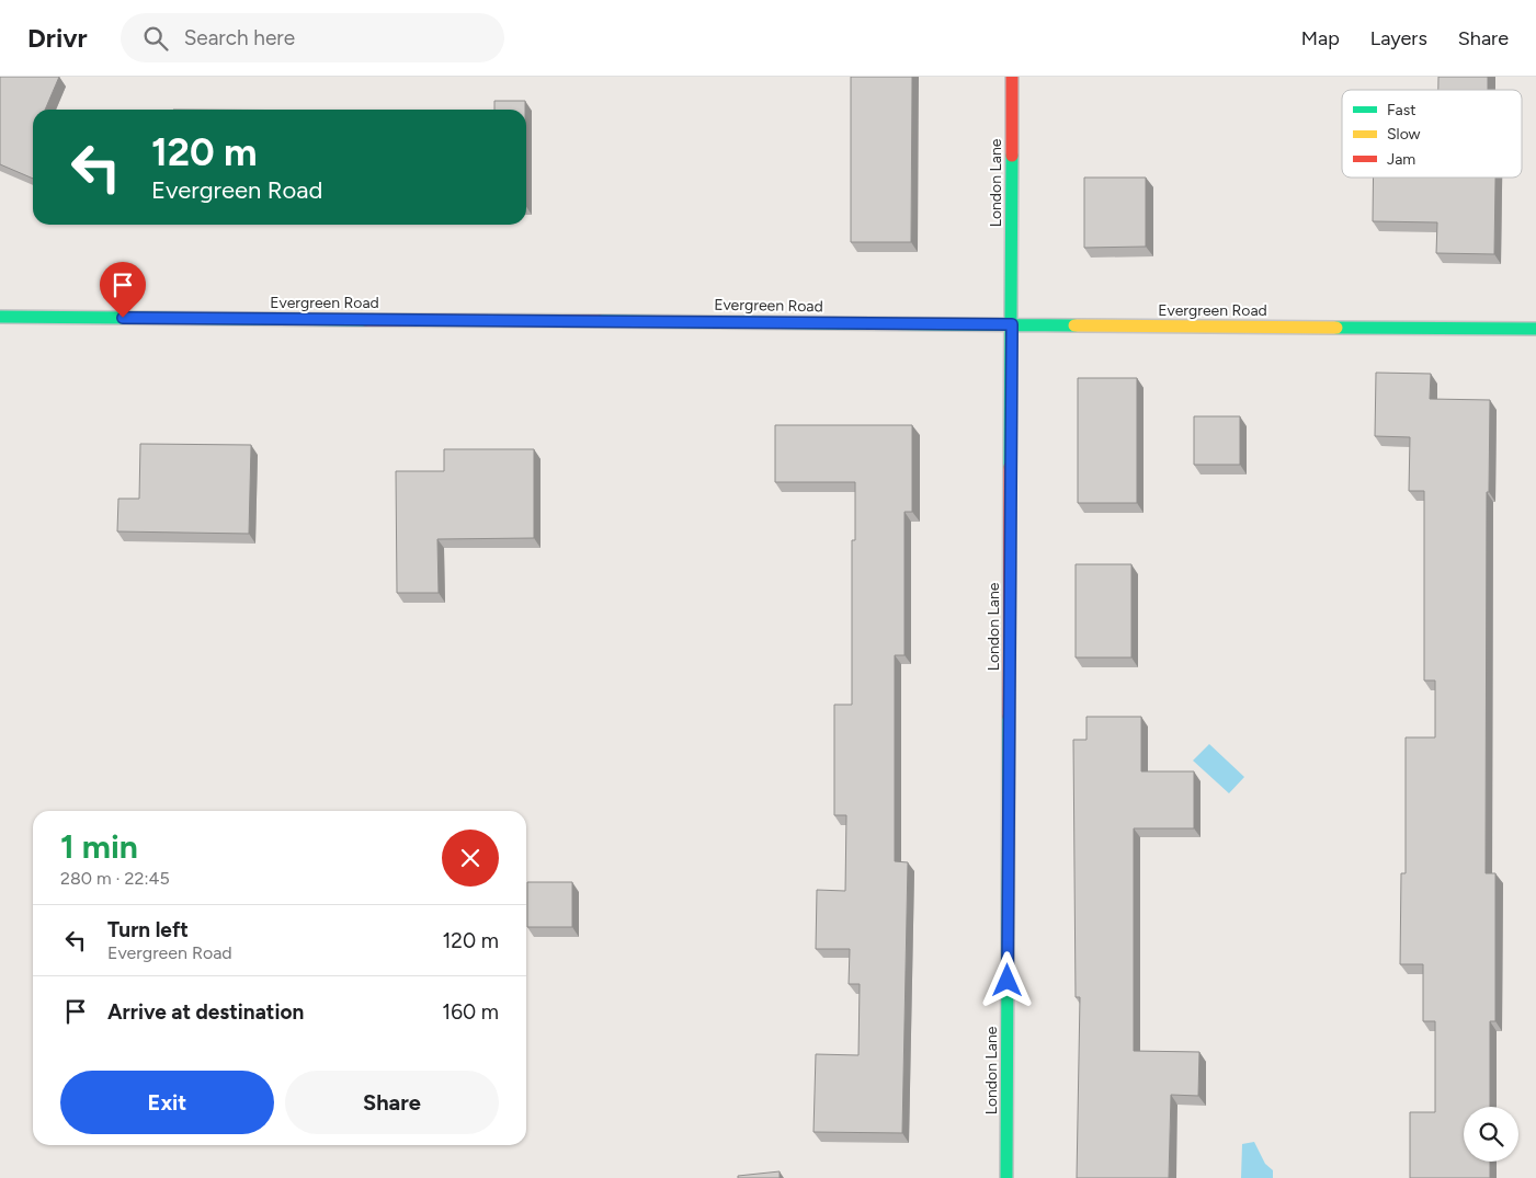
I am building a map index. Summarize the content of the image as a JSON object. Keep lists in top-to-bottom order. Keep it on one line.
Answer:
{"streets":{"street":["London Lane","Evergreen Road"]},"crossings":[["London Lane","Evergreen Road"]],"legend":["Fast","Slow","Jam"],"page":{"header":"Drivr","search":"Search here","nav":["Map","Layers","Share"],"turn":["120 m","Evergreen Road"],"heading":["1 min","280 m · 22:45"],"list":[{"name":"Turn left","note":"Evergreen Road","value":"120 m"},{"name":"Arrive at destination","value":"160 m"}],"buttons":["Exit","Share"]}}
